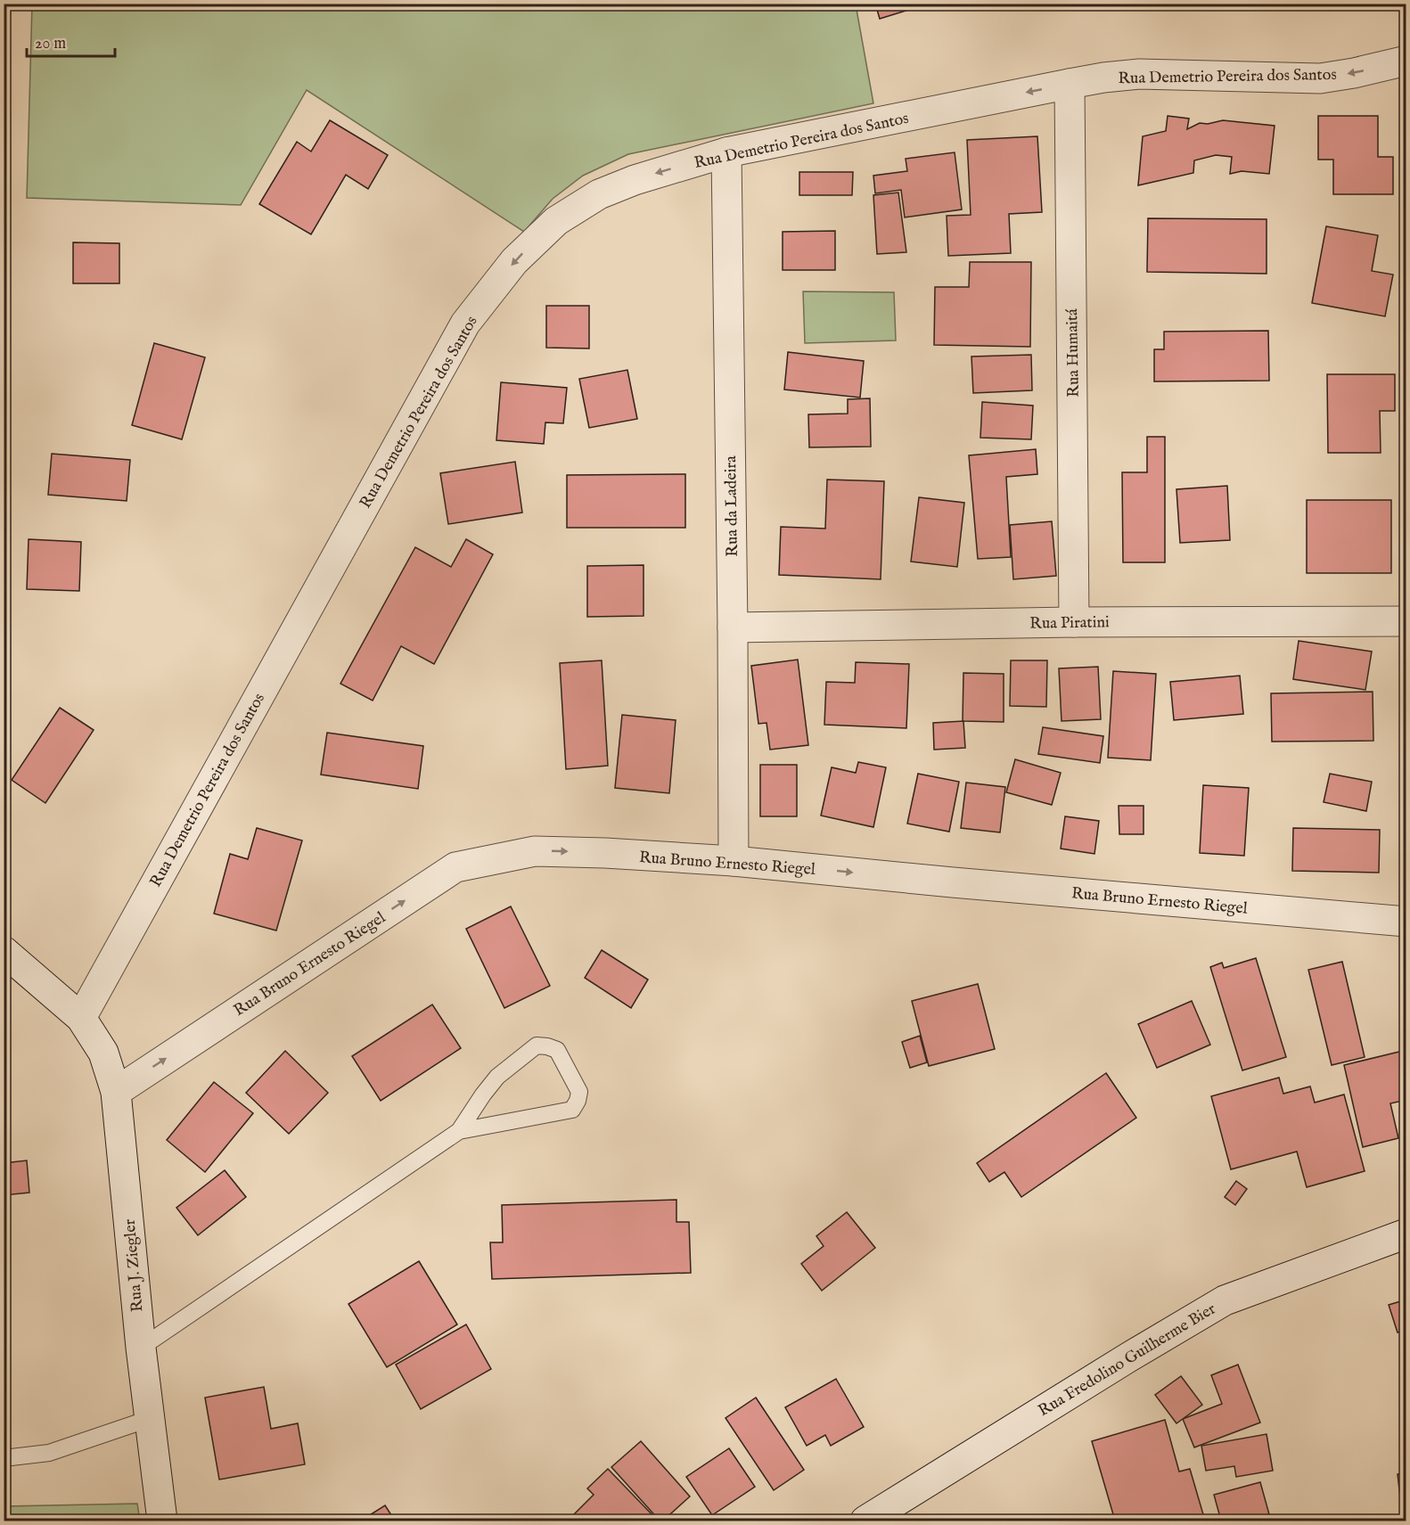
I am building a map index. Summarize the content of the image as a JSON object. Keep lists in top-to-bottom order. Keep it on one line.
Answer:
{"streets":{"street":["Rua Demetrio Pereira dos Santos","Rua Humaitá","Rua da Ladeira","Rua Piratini","Rua Bruno Ernesto Riegel","Rua J. Ziegler","Rua Fredolino Guilherme Bier"]},"crossings":[["Rua Demetrio Pereira dos Santos","Rua Humaitá"],["Rua Demetrio Pereira dos Santos","Rua da Ladeira"],["Rua Demetrio Pereira dos Santos","Rua J. Ziegler"],["Rua Humaitá","Rua Piratini"],["Rua da Ladeira","Rua Piratini"],["Rua da Ladeira","Rua Bruno Ernesto Riegel"],["Rua Bruno Ernesto Riegel","Rua J. Ziegler"]],"one_way":["Rua Demetrio Pereira dos Santos","Rua Bruno Ernesto Riegel"],"scale_bar":"20 m"}
